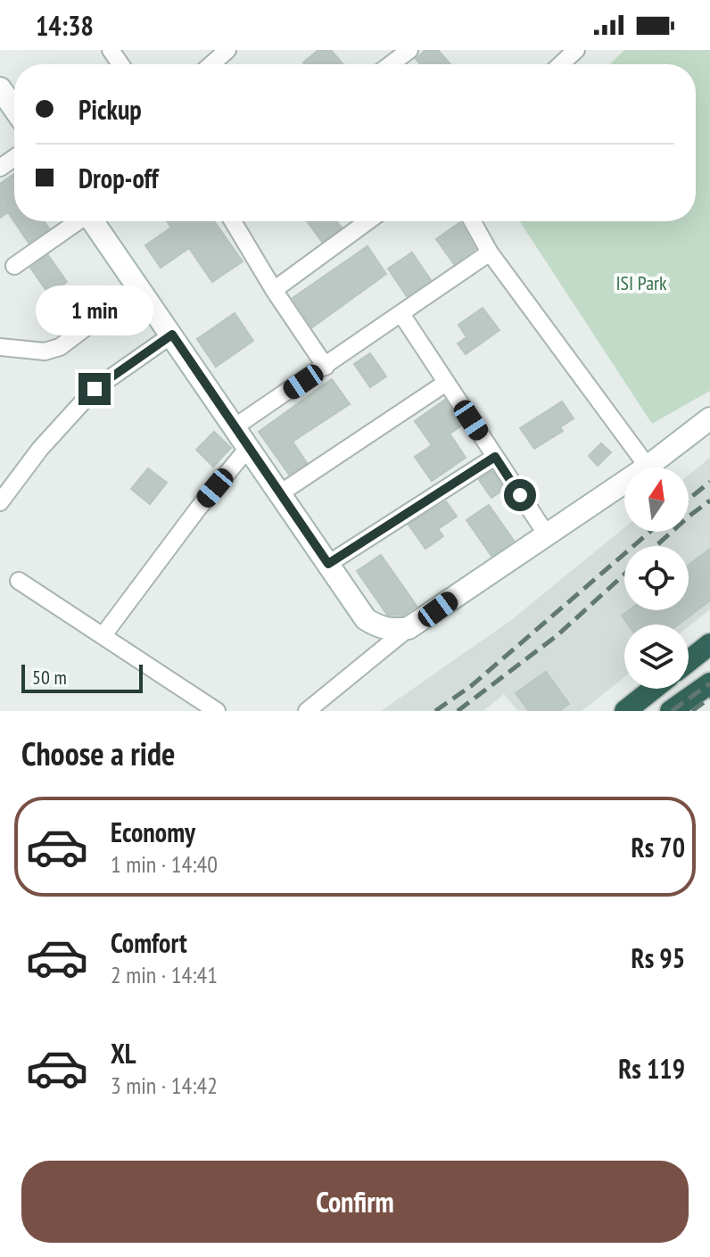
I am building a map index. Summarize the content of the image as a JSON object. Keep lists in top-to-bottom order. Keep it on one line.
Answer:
{"parks":["ISI Park"],"scale_bar":"50 m","north":"top","page":{"status":"14:38","banner":["Pickup","Drop-off"],"bubble":"1 min","scale":"50 m","heading":"Choose a ride","list":[{"name":"Economy","note":"1 min · 14:40","value":"Rs 70"},{"name":"Comfort","note":"2 min · 14:41","value":"Rs 95"},{"name":"XL","note":"3 min · 14:42","value":"Rs 119"}],"buttons":"Confirm"}}
